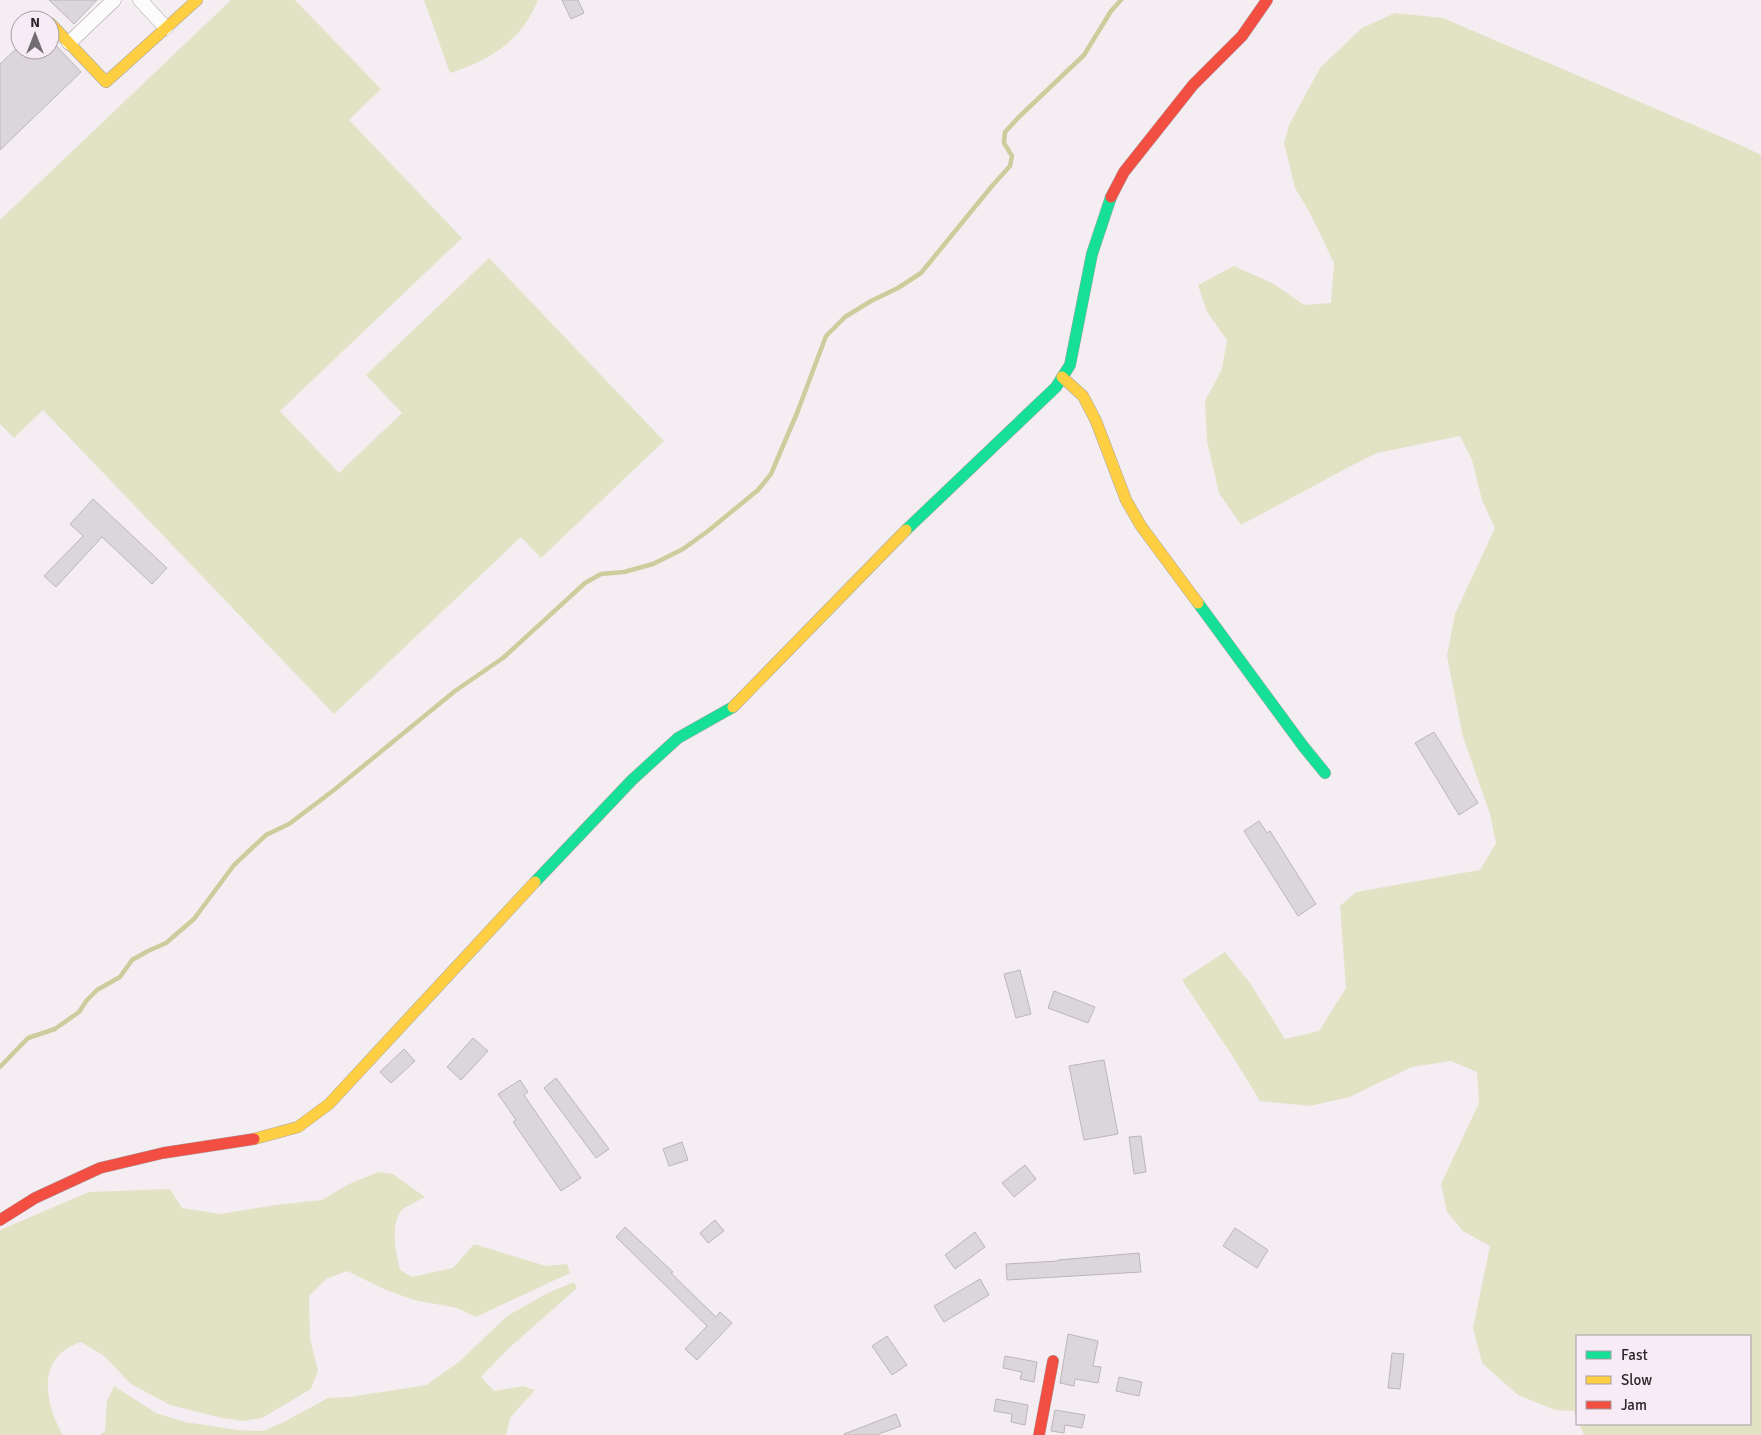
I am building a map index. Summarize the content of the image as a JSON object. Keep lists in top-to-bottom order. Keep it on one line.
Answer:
{"legend":["Fast","Slow","Jam"],"north":"top"}
